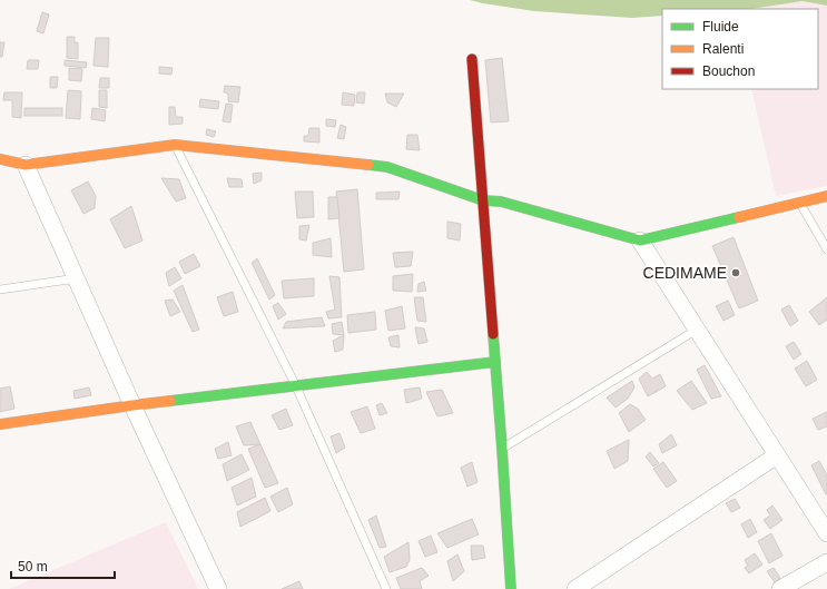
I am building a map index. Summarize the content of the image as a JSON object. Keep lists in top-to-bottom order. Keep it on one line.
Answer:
{"places":["CEDIMAME"],"legend":["Fluide","Ralenti","Bouchon"],"scale_bar":"50 m"}
